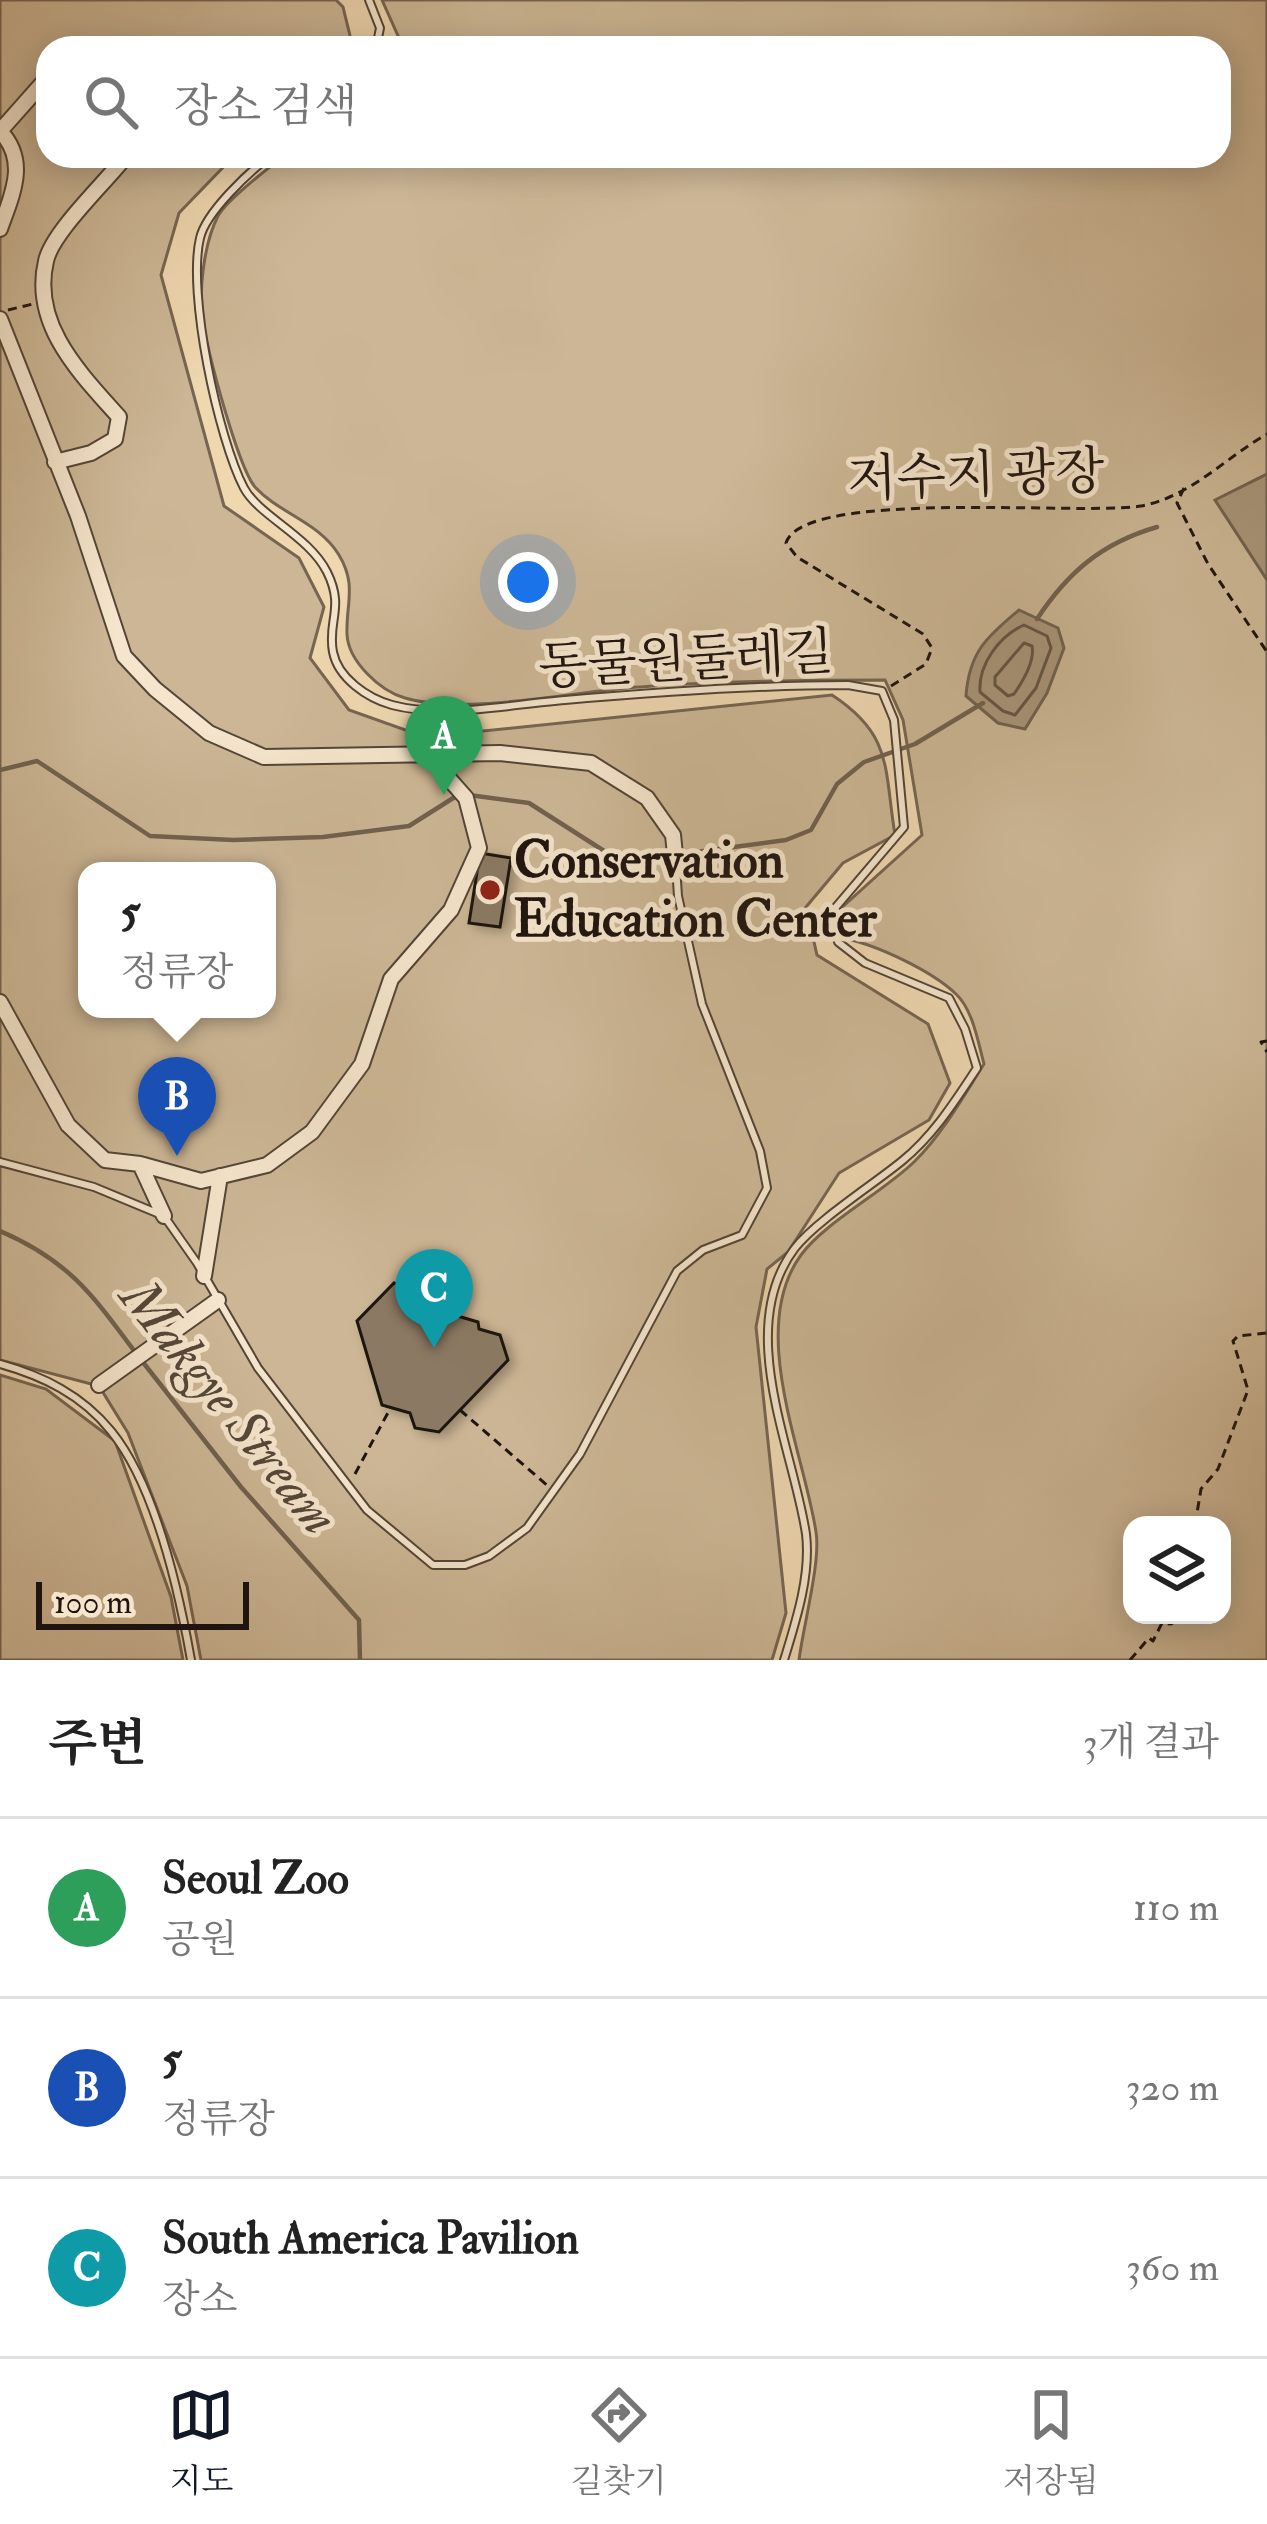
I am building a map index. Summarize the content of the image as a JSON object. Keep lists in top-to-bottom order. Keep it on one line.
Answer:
{"streets":{"lane":["동물원둘레길"],"path":["저수지 광장"]},"crossings":[["저수지 광장","동물원둘레길"]],"water":["Makgye Stream"],"places":["Conservation Education Center"],"scale_bar":"100 m","page":{"search":"장소 검색","pins":["A","B","C"],"popup":["5","정류장"],"scale":"100 m","heading":["주변","3개 결과"],"list":[{"mark":"A","name":"Seoul Zoo","note":"공원","value":"110 m"},{"mark":"B","name":"5","note":"정류장","value":"320 m"},{"mark":"C","name":"South America Pavilion","note":"장소","value":"360 m"}],"nav":["지도","길찾기","저장됨"]}}
